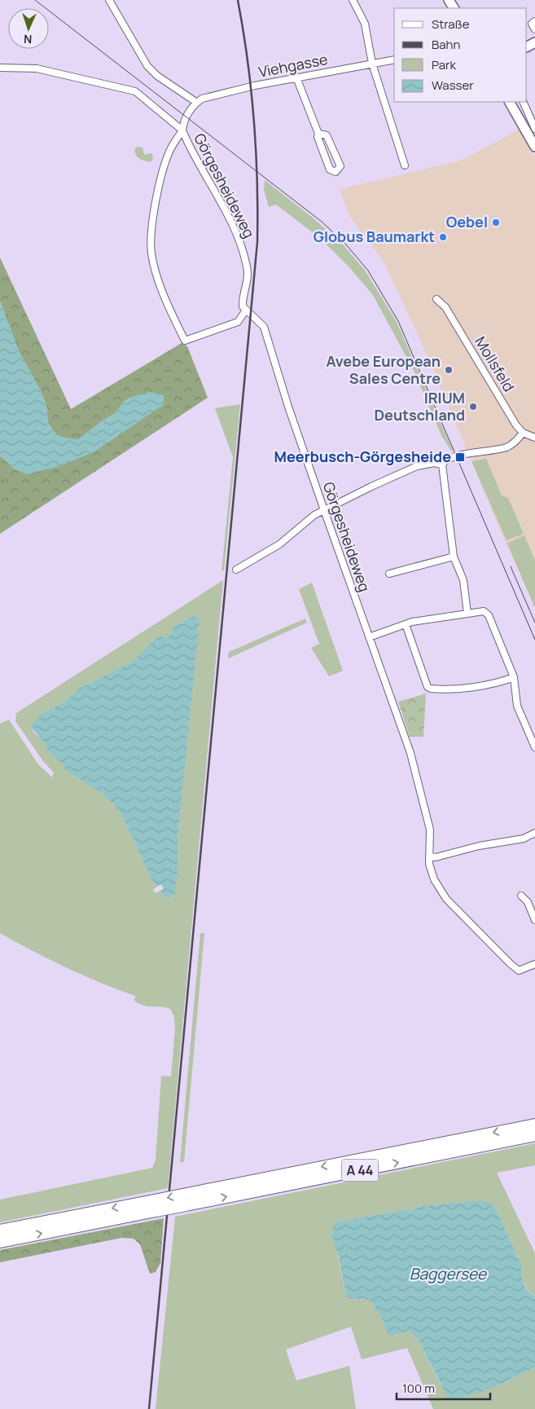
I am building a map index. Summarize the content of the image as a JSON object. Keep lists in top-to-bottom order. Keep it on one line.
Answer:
{"streets":{"highway":["A 44"],"street":["Viehgasse","Görgesheideweg","Mollsfeld"]},"crossings":[["Viehgasse","Görgesheideweg"]],"water":["Baggersee"],"places":{"other":["Oebel","Globus Baumarkt","Avebe European Sales Centre","IRIUM Deutschland"],"transit":["Meerbusch-Görgesheide"]},"legend":["Straße","Bahn","Park","Wasser"],"scale_bar":"100 m","north":"bottom"}
